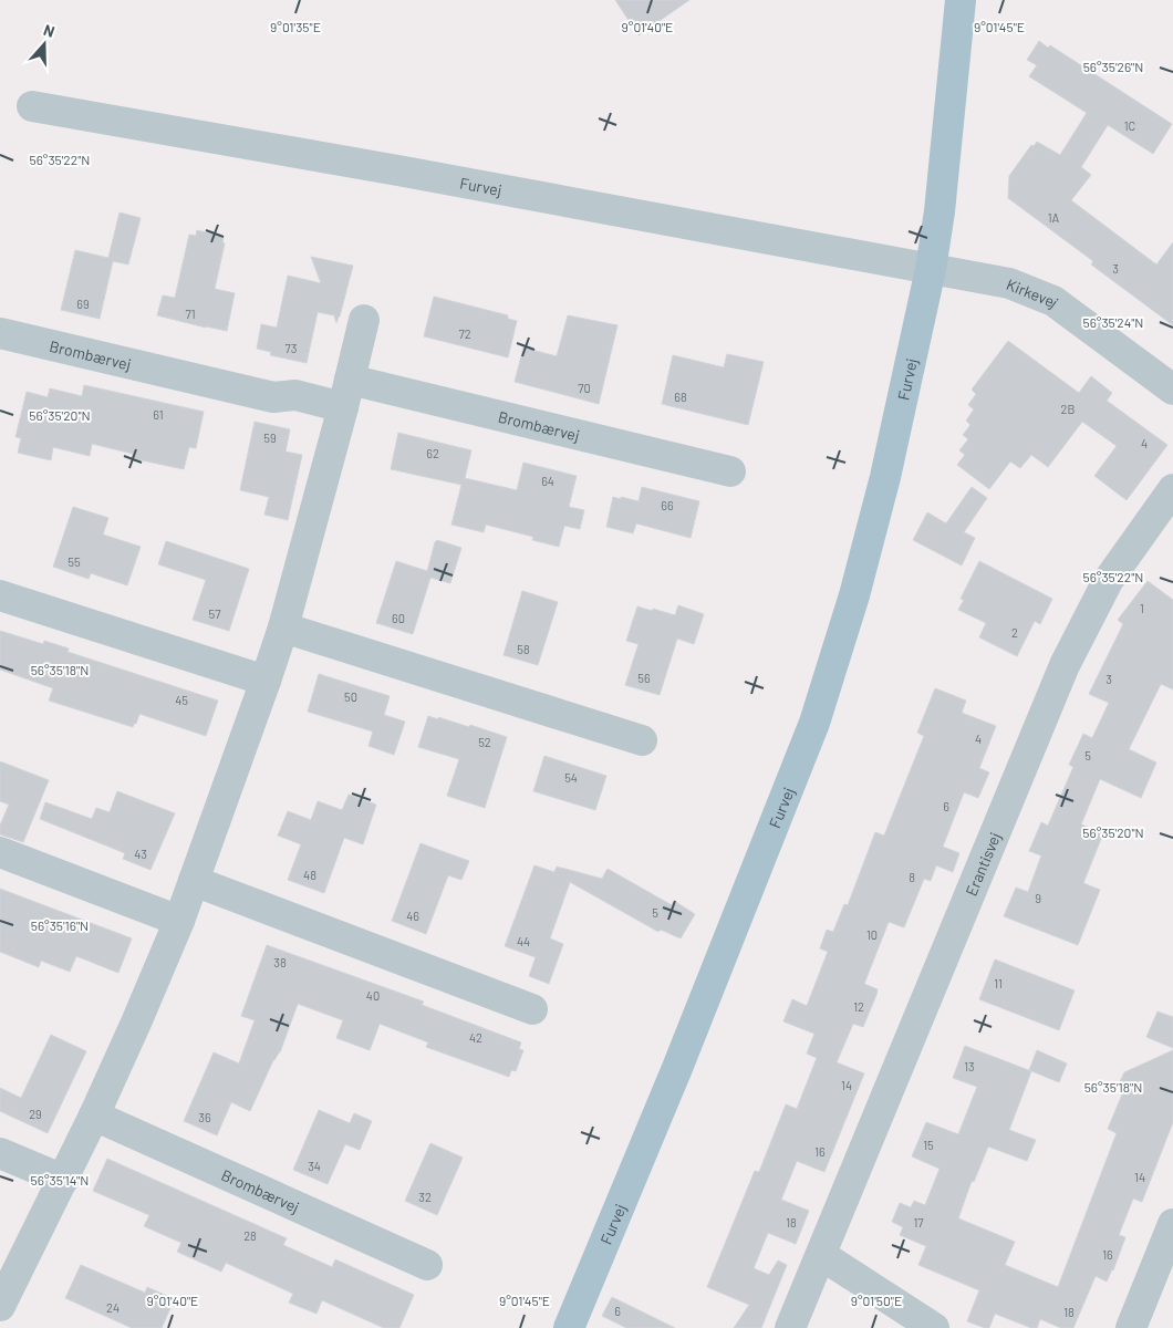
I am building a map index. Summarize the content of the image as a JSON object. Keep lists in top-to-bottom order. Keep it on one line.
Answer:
{"streets":{"main road":["Furvej"],"street":["Kirkevej","Brombærvej","Erantisvej"]},"crossings":[["Furvej","Kirkevej"]],"house_numbers":["1C","1A","3","69","71","72","73","70","68","2B","61","59","4","62","64","66","55","1","57","60","2","58","56","3","50","45","4","52","5","54","6","43","48","8","9","5","46","10","44","38","11","40","12","42","13","14","29","36","15","16","34","14","32","18","17","28","16","24","6","18"],"north":"top","coordinates":["9°01'35\"E","9°01'40\"E","9°01'45\"E","56°35'26\"N","56°35'22\"N","56°35'24\"N","56°35'20\"N","56°35'18\"N","56°35'16\"N","56°35'14\"N","9°01'50\"E"]}
